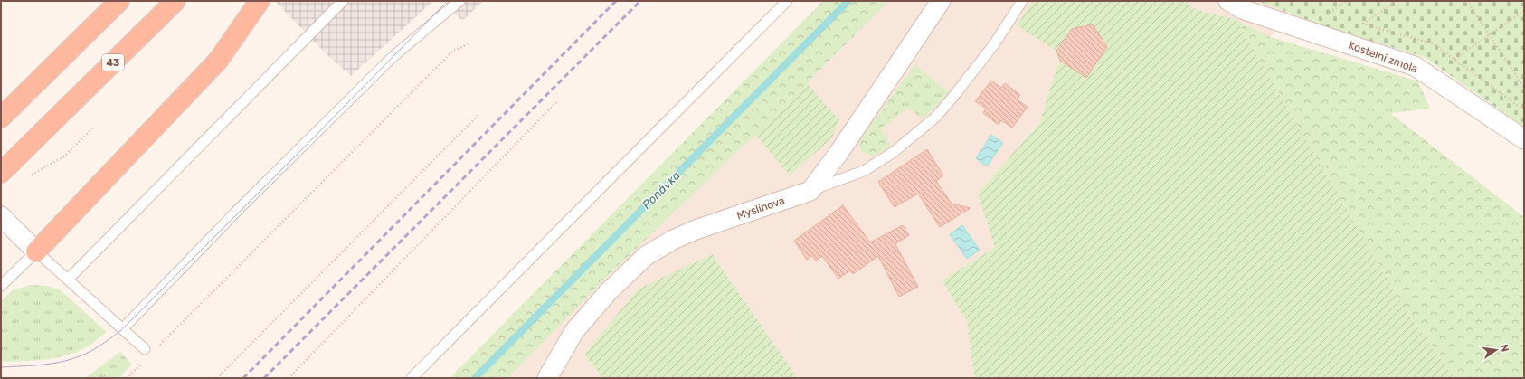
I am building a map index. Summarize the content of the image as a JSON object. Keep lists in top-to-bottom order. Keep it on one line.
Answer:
{"streets":{"highway":["43"],"street":["Kostelní zmola","Myslínova"]},"water":["Ponávka"],"north":"right"}
